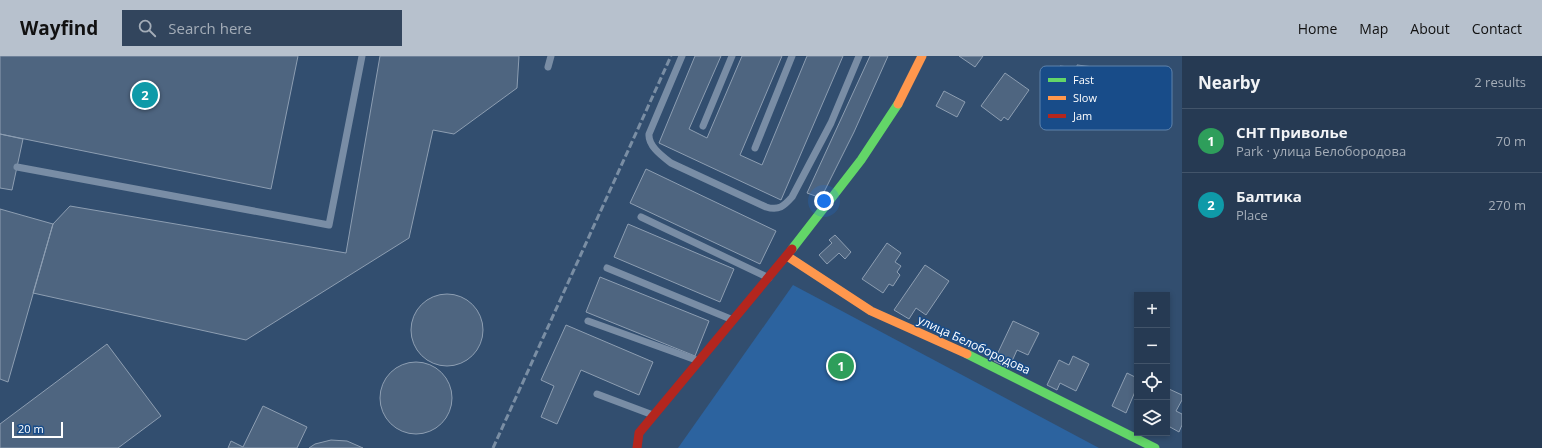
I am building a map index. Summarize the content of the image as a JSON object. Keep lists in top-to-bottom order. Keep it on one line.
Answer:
{"streets":{"street":["улица Белобородова"]},"legend":["Fast","Slow","Jam"],"scale_bar":"20 m","page":{"header":"Wayfind","search":"Search here","nav":["Home","Map","About","Contact"],"heading":["Nearby","2 results"],"pins":["2","1"],"list":[{"mark":"1","name":"СНТ Приволье","note":"Park · улица Белобородова","value":"70 m"},{"mark":"2","name":"Балтика","note":"Place","value":"270 m"}],"map_buttons":["+","−"],"scale":"20 m"}}
